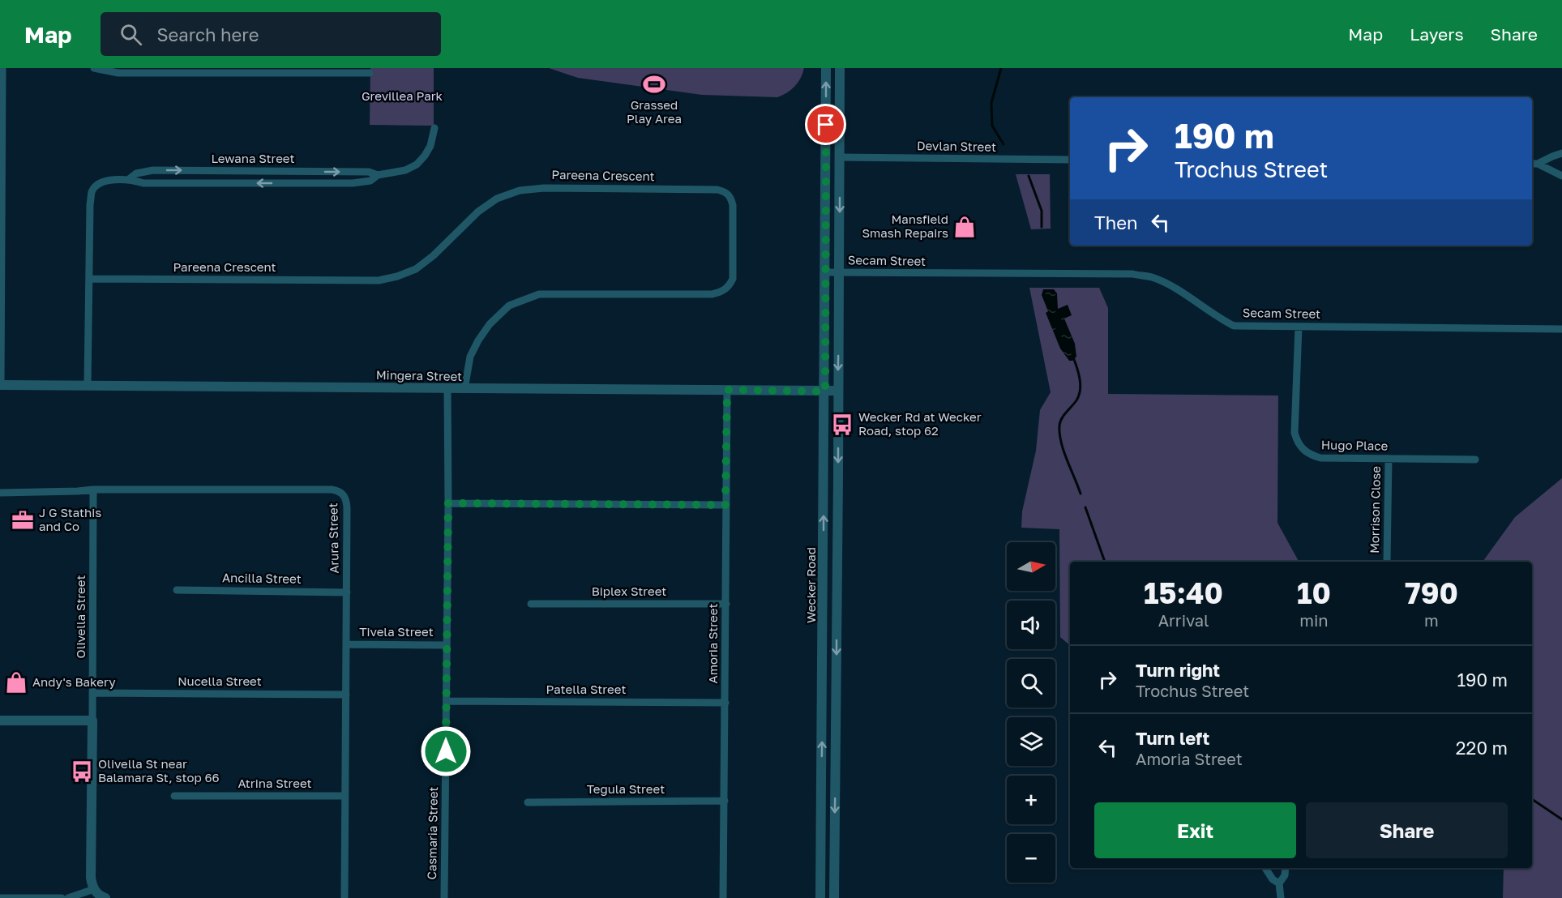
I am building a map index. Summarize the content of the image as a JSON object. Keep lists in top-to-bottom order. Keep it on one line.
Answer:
{"streets":{"street":["Devlan Street","Lewana Street","Pareena Crescent","Secam Street","Mingera Street","Hugo Place","Morrison Close","Arura Street","Ancilla Street","Wecker Road","Biplex Street","Olivella Street","Tivela Street","Amoria Street","Nucella Street","Patella Street","Atrina Street","Tegula Street","Casmaria Street"]},"crossings":[["Devlan Street","Wecker Road"],["Lewana Street","Pareena Crescent"],["Lewana Street","Mingera Street"],["Pareena Crescent","Mingera Street"],["Secam Street","Hugo Place"],["Secam Street","Wecker Road"],["Mingera Street","Wecker Road"],["Mingera Street","Amoria Street"],["Mingera Street","Casmaria Street"],["Hugo Place","Morrison Close"],["Arura Street","Ancilla Street"],["Arura Street","Olivella Street"],["Arura Street","Tivela Street"],["Arura Street","Nucella Street"],["Arura Street","Atrina Street"],["Biplex Street","Amoria Street"],["Olivella Street","Nucella Street"],["Tivela Street","Casmaria Street"],["Amoria Street","Patella Street"],["Amoria Street","Tegula Street"],["Patella Street","Casmaria Street"]],"parks":["Grevillea Park"],"places":{"sports":["Grassed Play Area"],"shop":["Mansfield Smash Repairs","Andy's Bakery"],"bus stop":["Wecker Rd at Wecker Road, stop 62","Olivella St near Balamara St, stop 66"],"office":["J G Stathis and Co"]},"north":"right","page":{"header":"Map","search":"Search here","nav":["Map","Layers","Share"],"turn":["190 m","Trochus Street"],"then":"Then","map_buttons":["+","−"],"eta":["15:40","Arrival","10","min","790","m"],"list":[{"name":"Turn right","note":"Trochus Street","value":"190 m"},{"name":"Turn left","note":"Amoria Street","value":"220 m"}],"buttons":["Exit","Share"]}}
